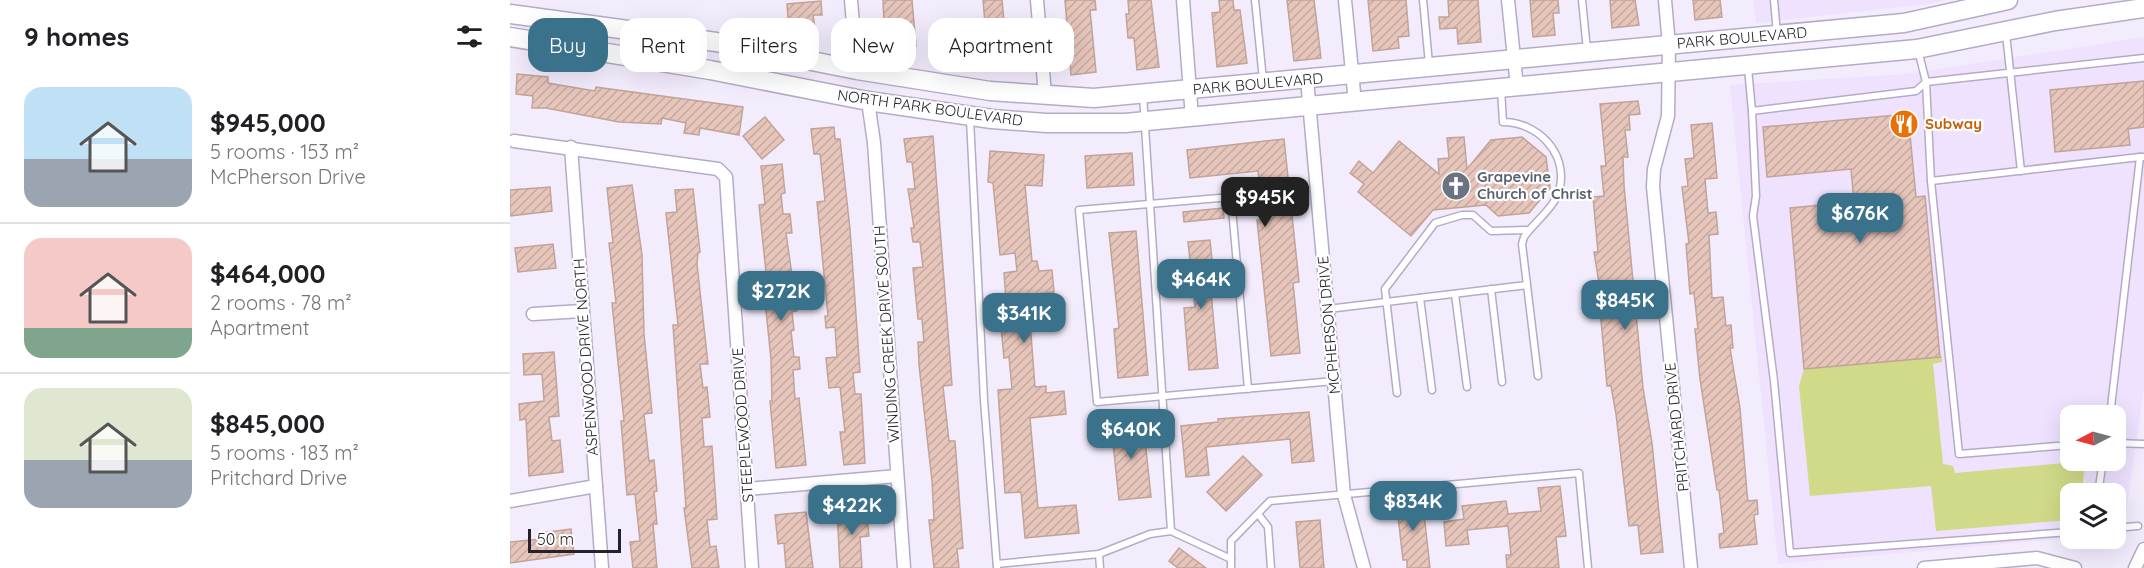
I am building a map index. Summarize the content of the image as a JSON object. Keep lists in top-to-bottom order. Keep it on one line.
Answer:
{"streets":{"main road":["PARK BOULEVARD","NORTH PARK BOULEVARD"],"street":["MCPHERSON DRIVE","WINDING CREEK DRIVE SOUTH","ASPENWOOD DRIVE NORTH","STEEPLEWOOD DRIVE","PRITCHARD DRIVE"]},"crossings":[["PARK BOULEVARD","NORTH PARK BOULEVARD"],["PARK BOULEVARD","MCPHERSON DRIVE"],["PARK BOULEVARD","PRITCHARD DRIVE"],["NORTH PARK BOULEVARD","MCPHERSON DRIVE"],["NORTH PARK BOULEVARD","WINDING CREEK DRIVE SOUTH"],["ASPENWOOD DRIVE NORTH","STEEPLEWOOD DRIVE"]],"places":{"restaurant":["Subway"],"church":["Grapevine Church of Christ"]},"scale_bar":"50 m","north":"left","page":{"heading":"9 homes","chip":["Buy","Rent","Filters","New","Apartment"],"list":[{"name":"$945,000","note":"5 rooms · 153 m² · McPherson Drive"},{"name":"$464,000","note":"2 rooms · 78 m² · Apartment"},{"name":"$845,000","note":"5 rooms · 183 m² · Pritchard Drive"}],"price":["$945K","$676K","$464K","$272K","$845K","$341K","$640K","$834K","$422K"],"scale":"50 m"}}
